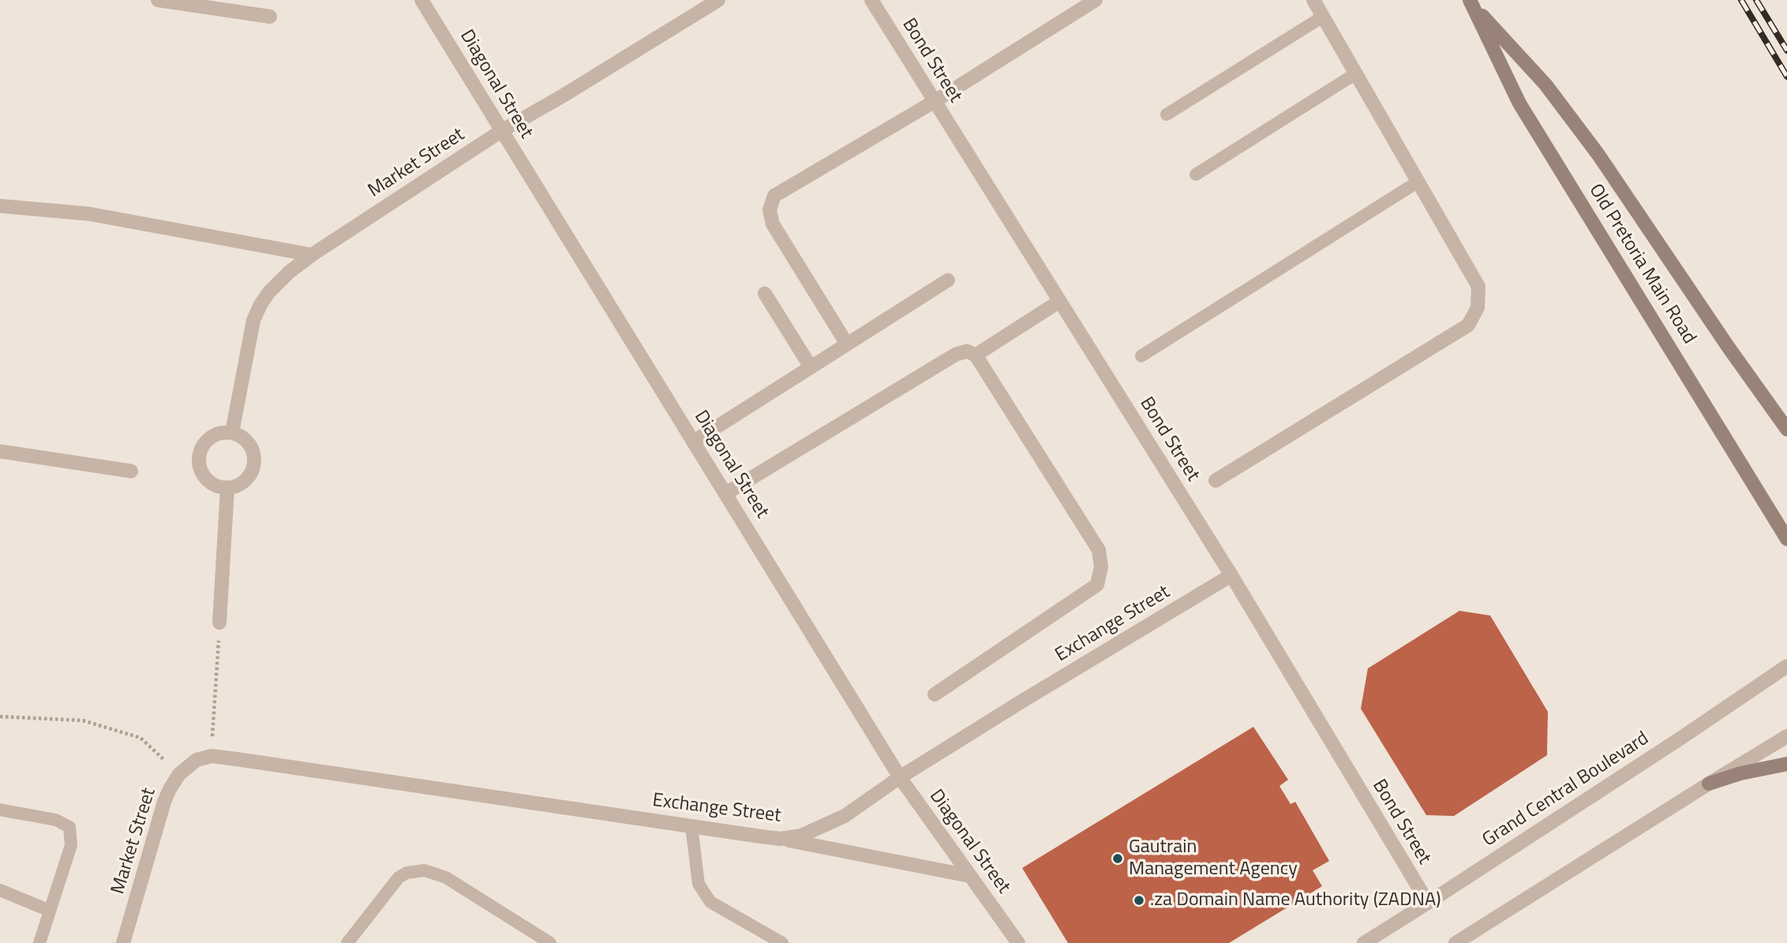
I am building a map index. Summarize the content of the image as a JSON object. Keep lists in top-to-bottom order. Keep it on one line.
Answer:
{"streets":{"main road":["Old Pretoria Main Road"],"street":["Bond Street","Diagonal Street","Market Street","Exchange Street","Grand Central Boulevard"]},"crossings":[["Bond Street","Exchange Street"],["Bond Street","Grand Central Boulevard"],["Diagonal Street","Market Street"],["Diagonal Street","Exchange Street"],["Market Street","Exchange Street"]],"places":["Gautrain Management Agency",".za Domain Name Authority (ZADNA)"]}
